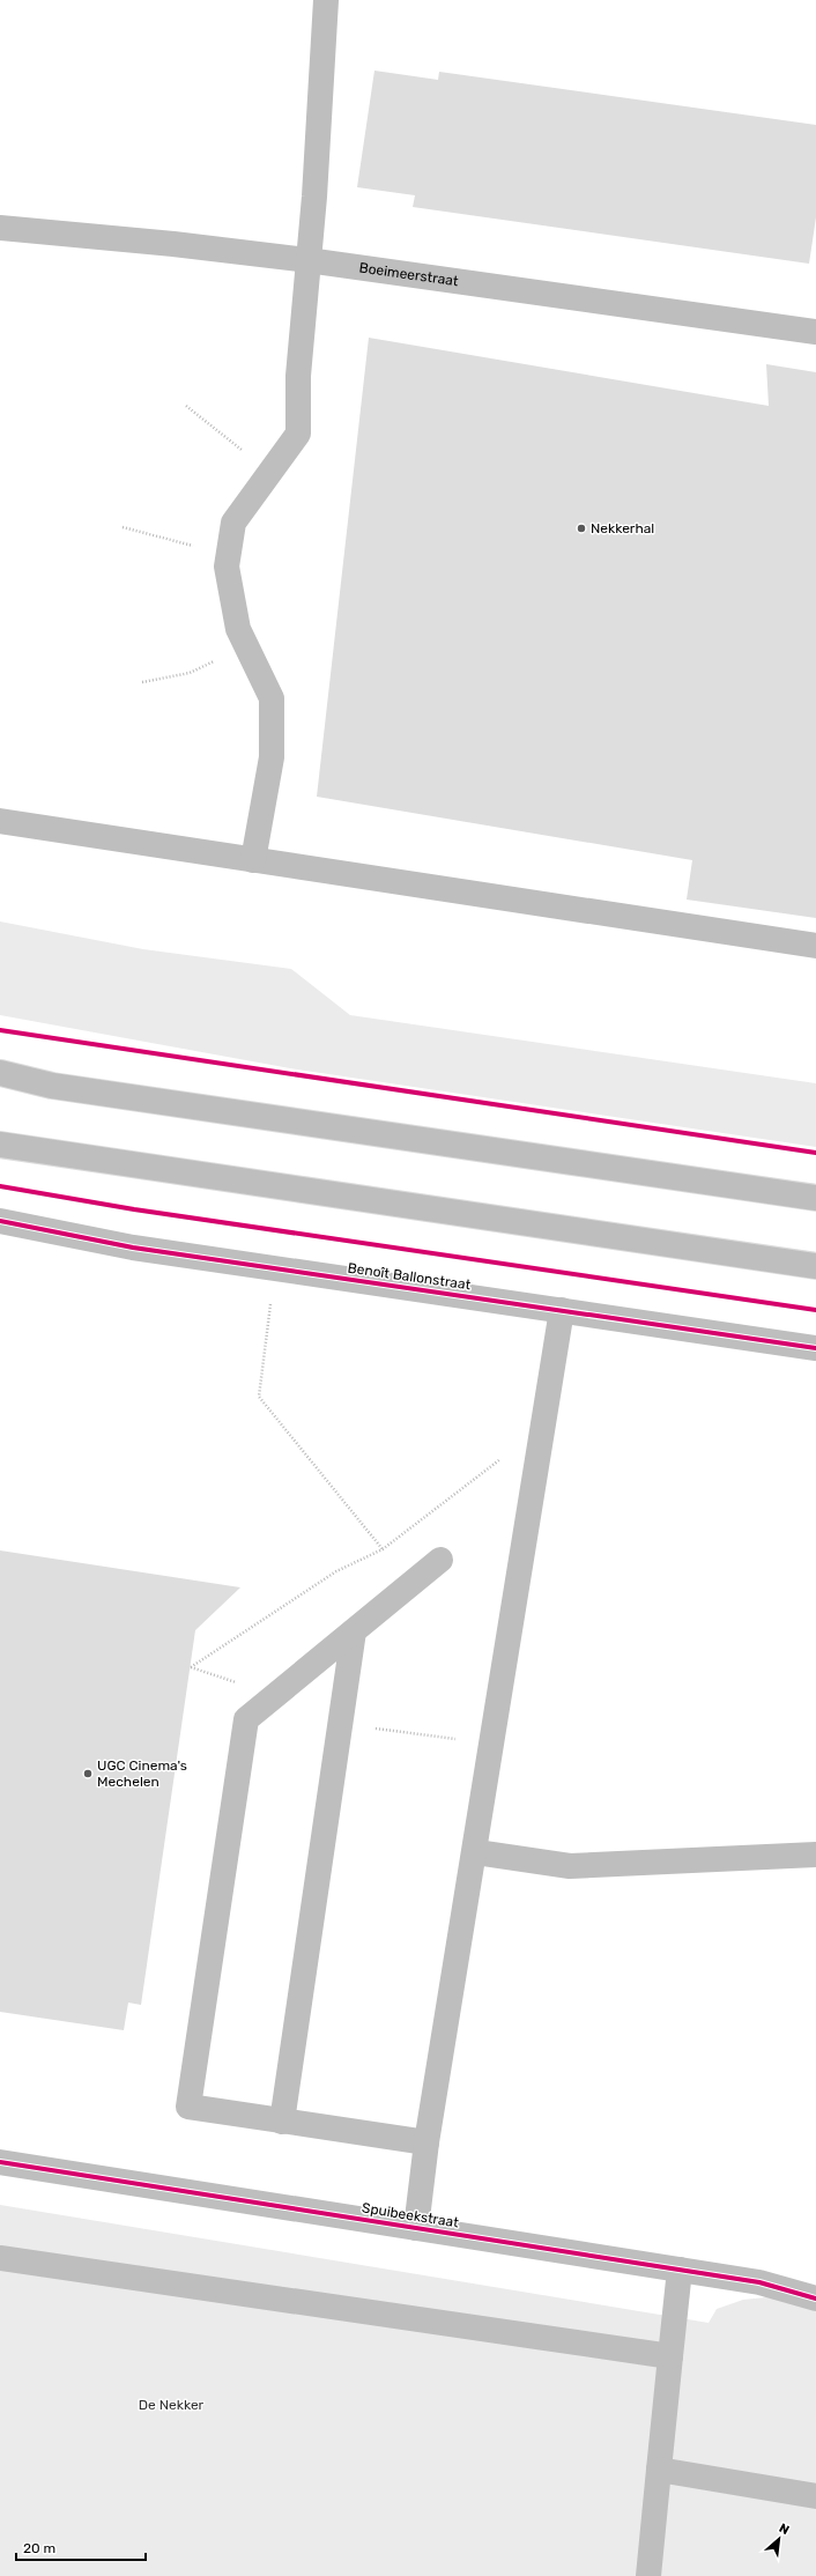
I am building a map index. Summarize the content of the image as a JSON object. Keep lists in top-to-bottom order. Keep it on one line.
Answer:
{"streets":{"street":["Boeimeerstraat","Benoît Ballonstraat","Spuibeekstraat"]},"parks":["De Nekker"],"places":["Nekkerhal","UGC Cinema's Mechelen"],"scale_bar":"20 m","north":"top right"}
